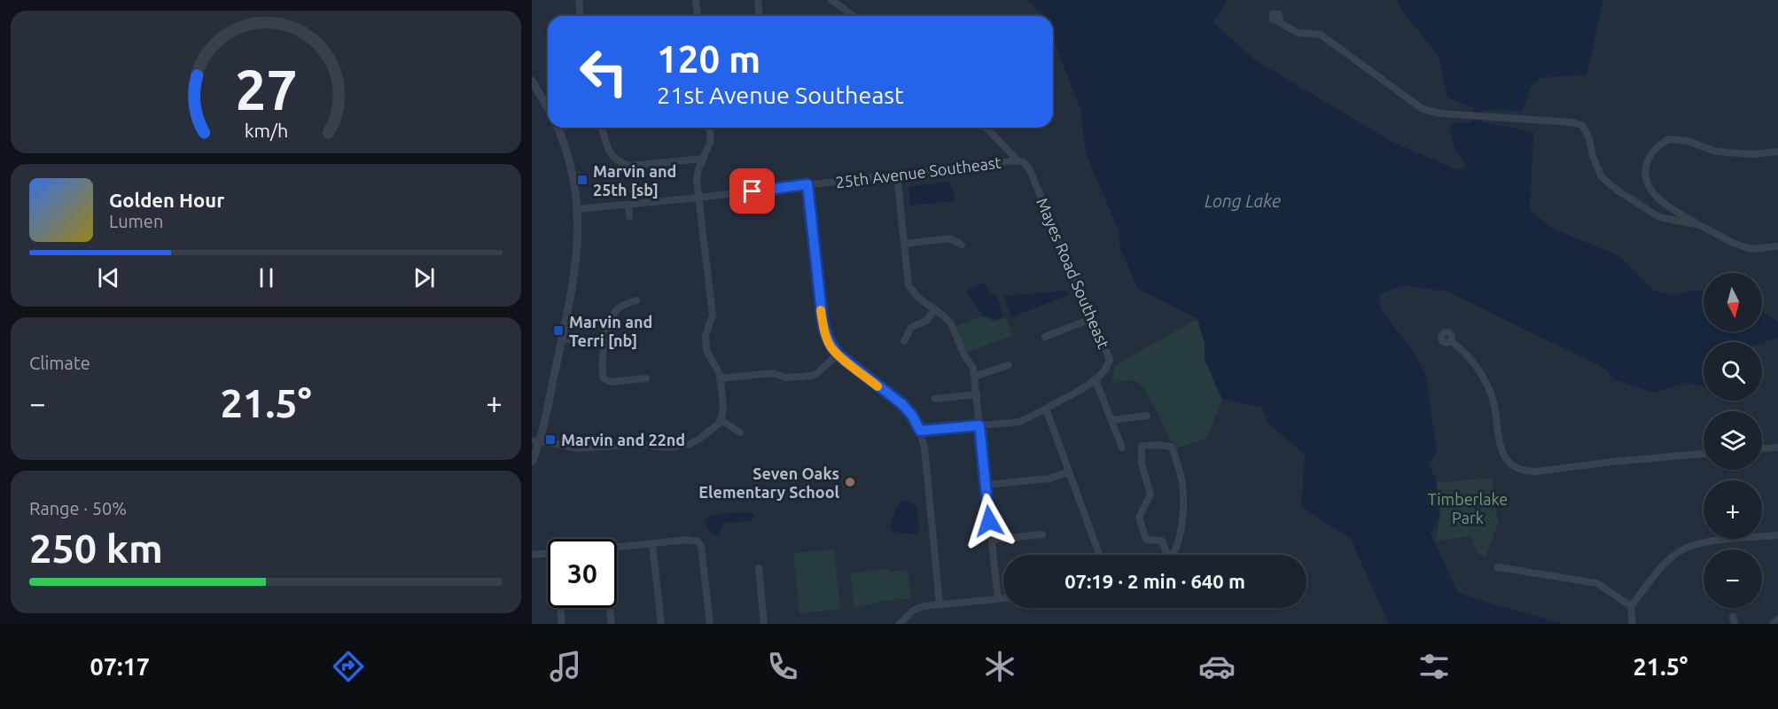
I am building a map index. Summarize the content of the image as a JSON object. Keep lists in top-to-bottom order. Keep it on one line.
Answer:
{"streets":{"street":["25th Avenue Southeast","Mayes Road Southeast"]},"crossings":[["25th Avenue Southeast","Mayes Road Southeast"]],"water":["Long Lake"],"parks":["Timberlake Park"],"places":{"transit":["Marvin and 25th [sb]","Marvin and Terri [nb]","Marvin and 22nd"],"other":["Seven Oaks Elementary School"]},"north":"bottom","page":{"turn":["120 m","21st Avenue Southeast"],"song":["Golden Hour","Lumen"],"map_buttons":["+","−"],"tile":["Climate",["Range · 50%","250 km"]],"heat":["−","21.5°","+"],"limit":"30","trip":"07:19 · 2 min · 640 m","tabs":["07:17","21.5°"],"gauge":["27","km/h"]}}
